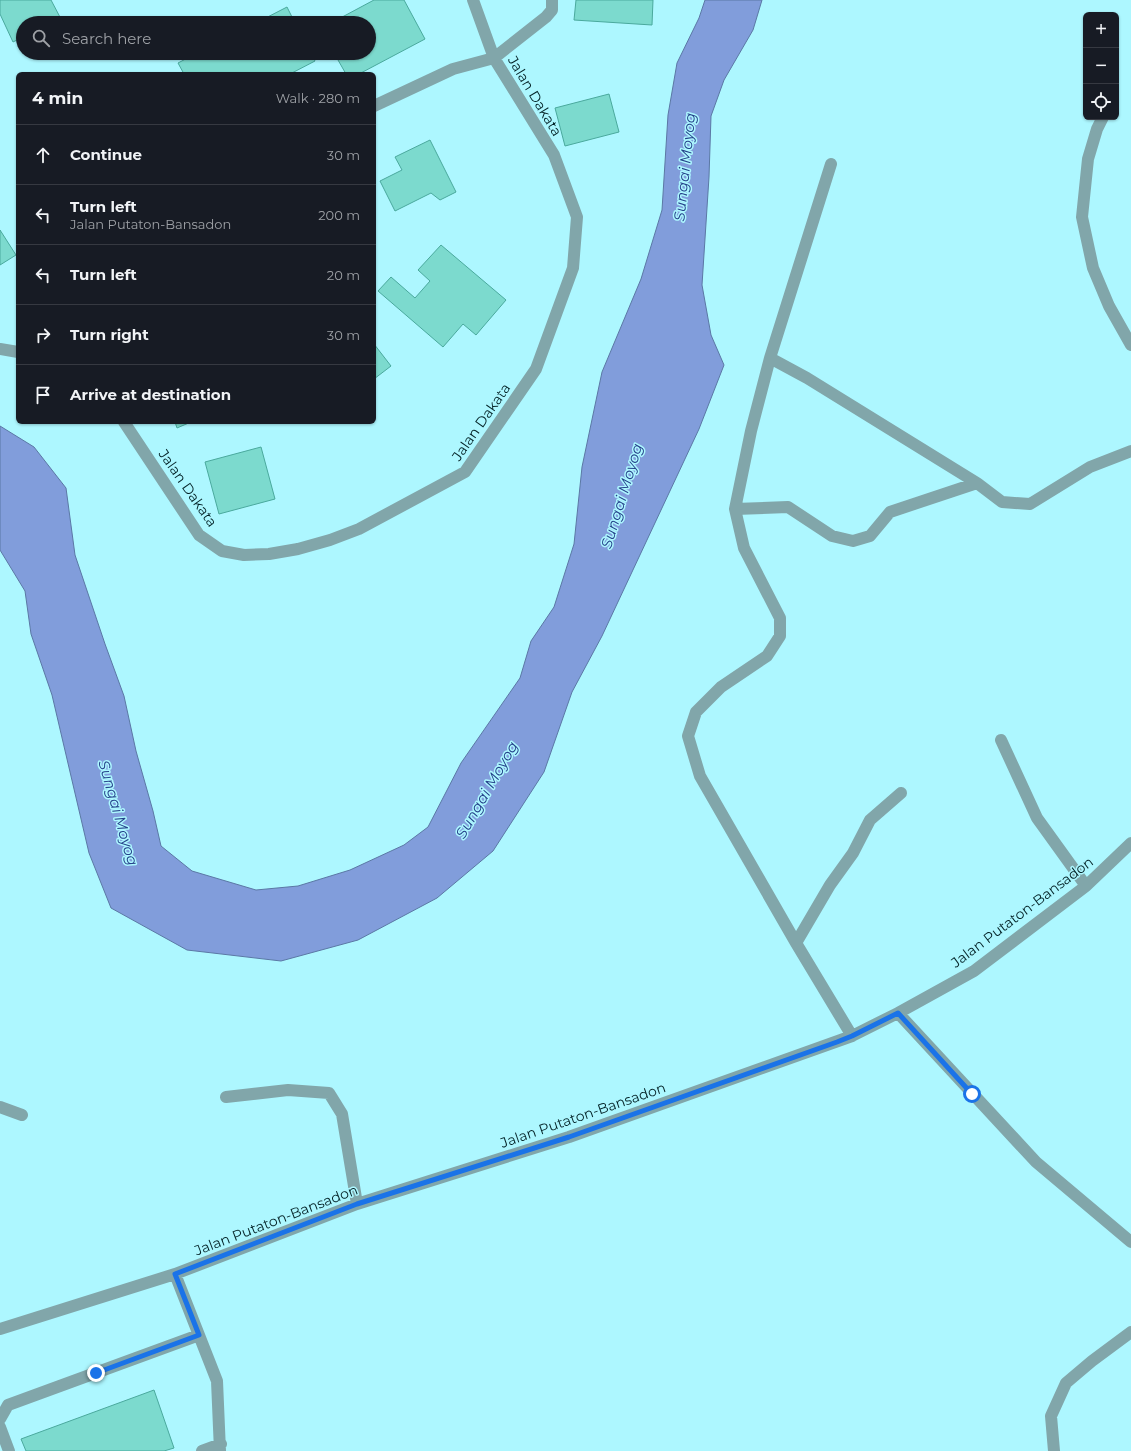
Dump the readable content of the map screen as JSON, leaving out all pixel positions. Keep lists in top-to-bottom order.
{
  "streets": {
    "street": ["Jalan Dakata", "Jalan Putaton-Bansadon"]
  },
  "water": ["Sungai Moyog"],
  "page": {
    "map_buttons": ["+", "−"],
    "search": "Search here",
    "heading": ["4 min", "Walk · 280 m"],
    "list": [
      ["Continue", "30 m"],
      ["Turn left", "Jalan Putaton-Bansadon", "200 m"],
      ["Turn left", "20 m"],
      ["Turn right", "30 m"],
      "Arrive at destination"
    ]
  }
}
